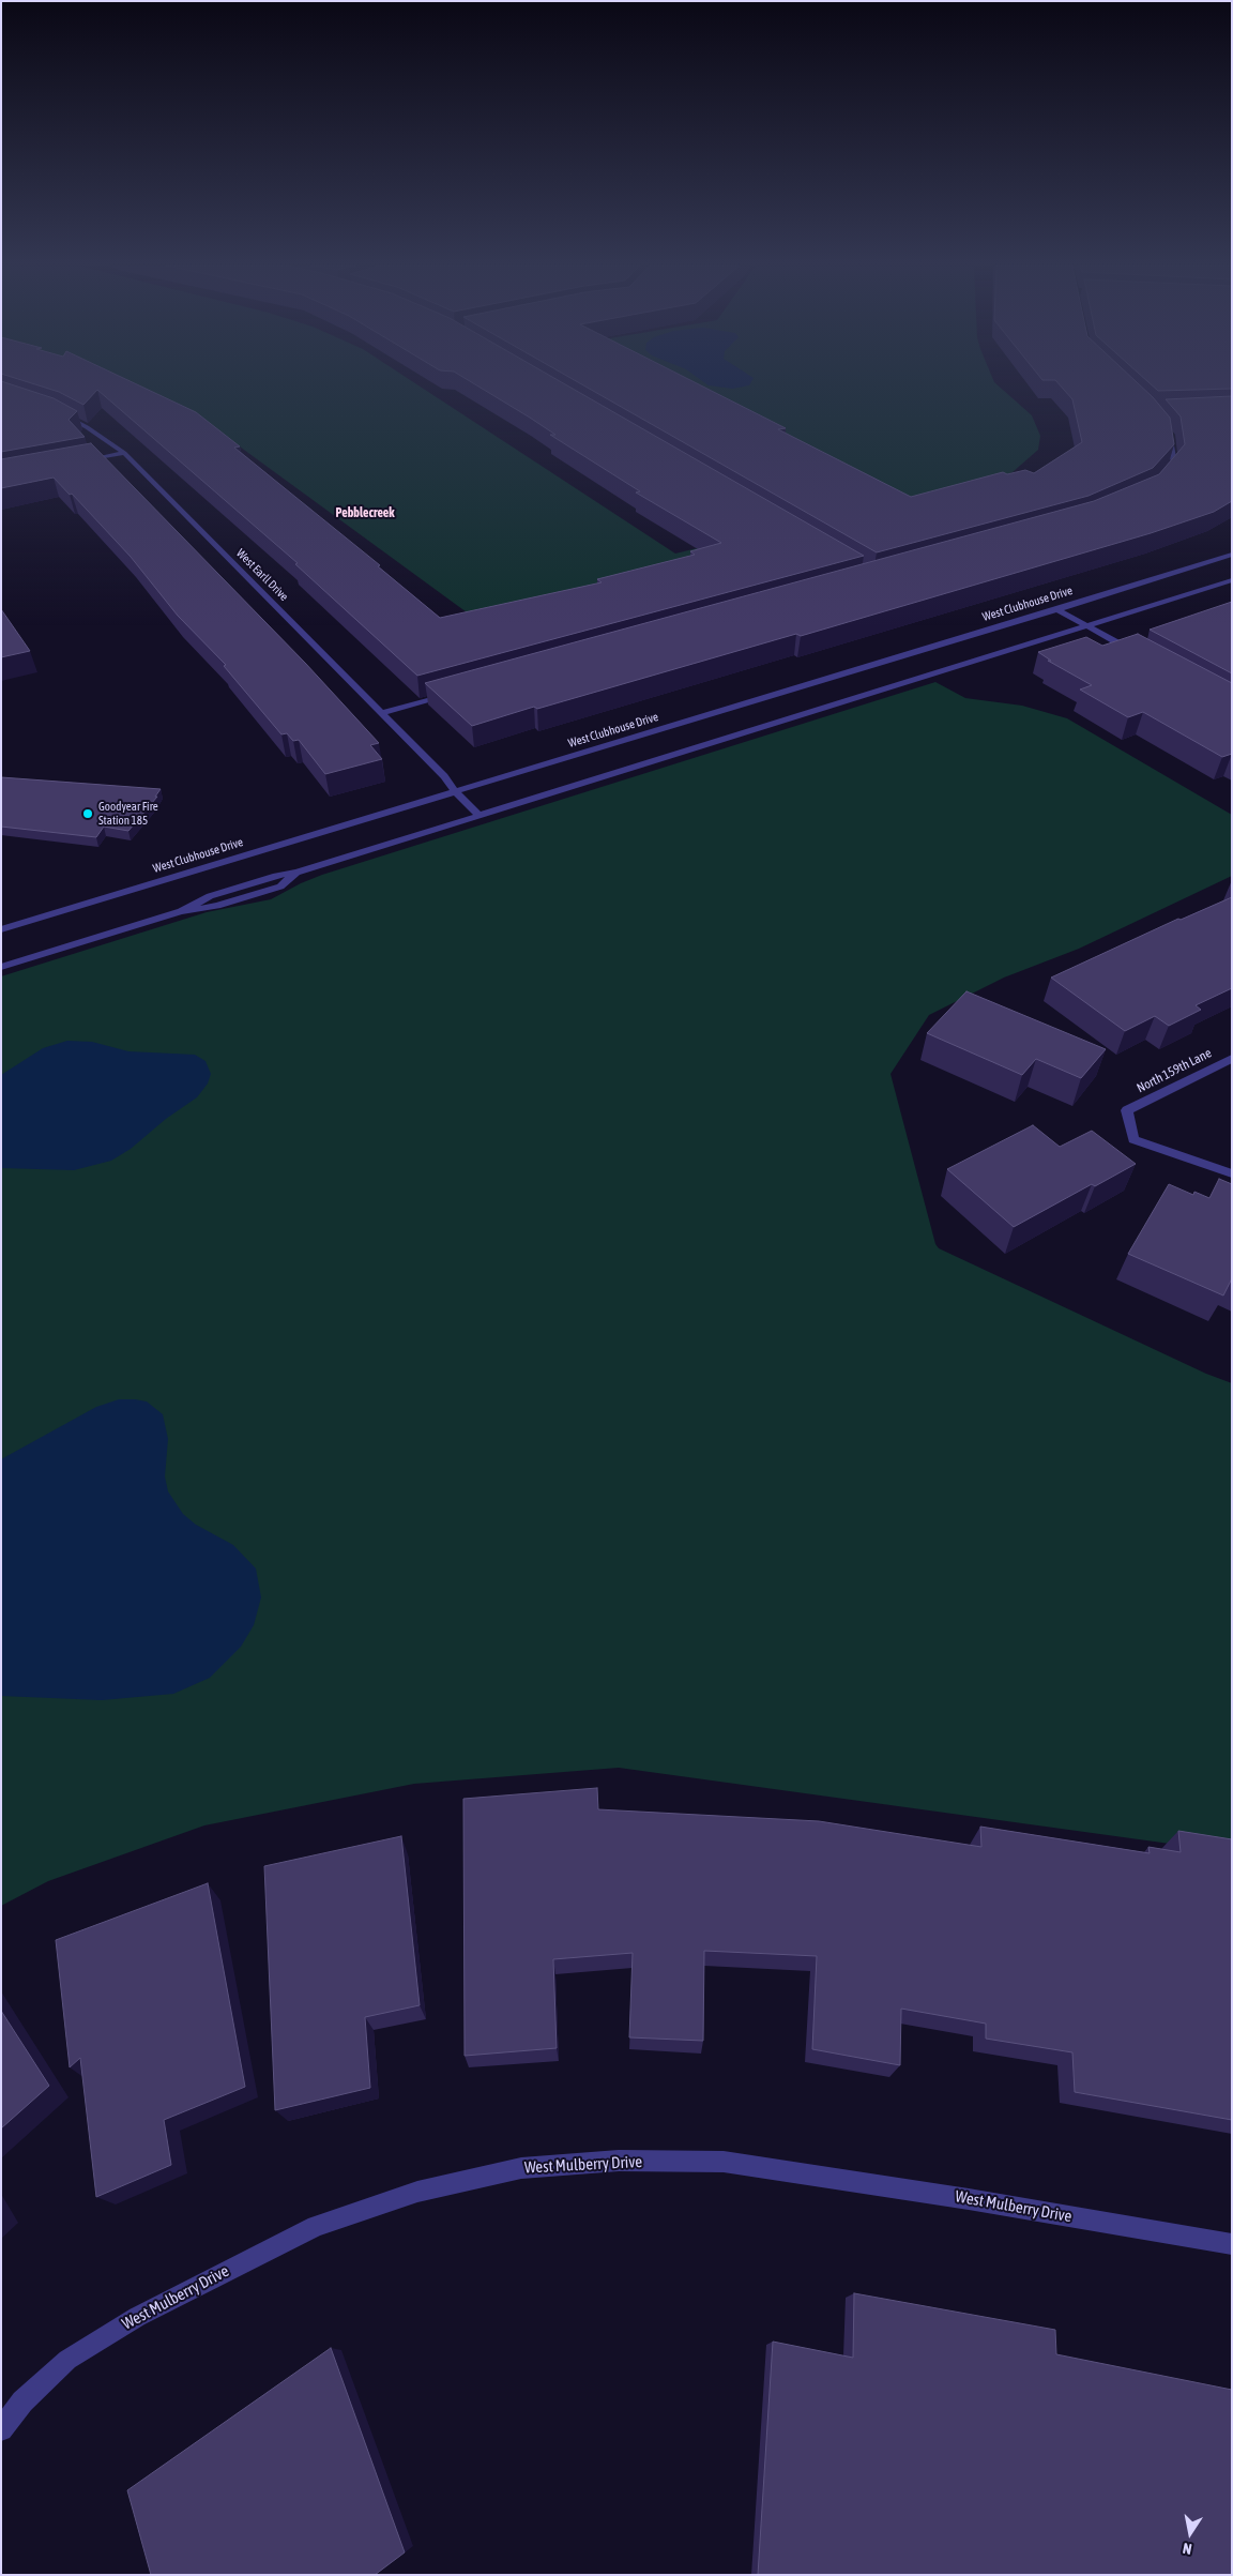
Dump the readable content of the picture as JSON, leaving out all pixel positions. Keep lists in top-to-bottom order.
{
  "streets": {
    "street": [
      "West Earll Drive",
      "West Clubhouse Drive",
      "North 159th Lane",
      "West Mulberry Drive"
    ]
  },
  "crossings": [
    ["West Earll Drive", "West Clubhouse Drive"]
  ],
  "districts": ["Pebblecreek"],
  "places": ["Goodyear Fire Station 185"],
  "north": "bottom"
}
